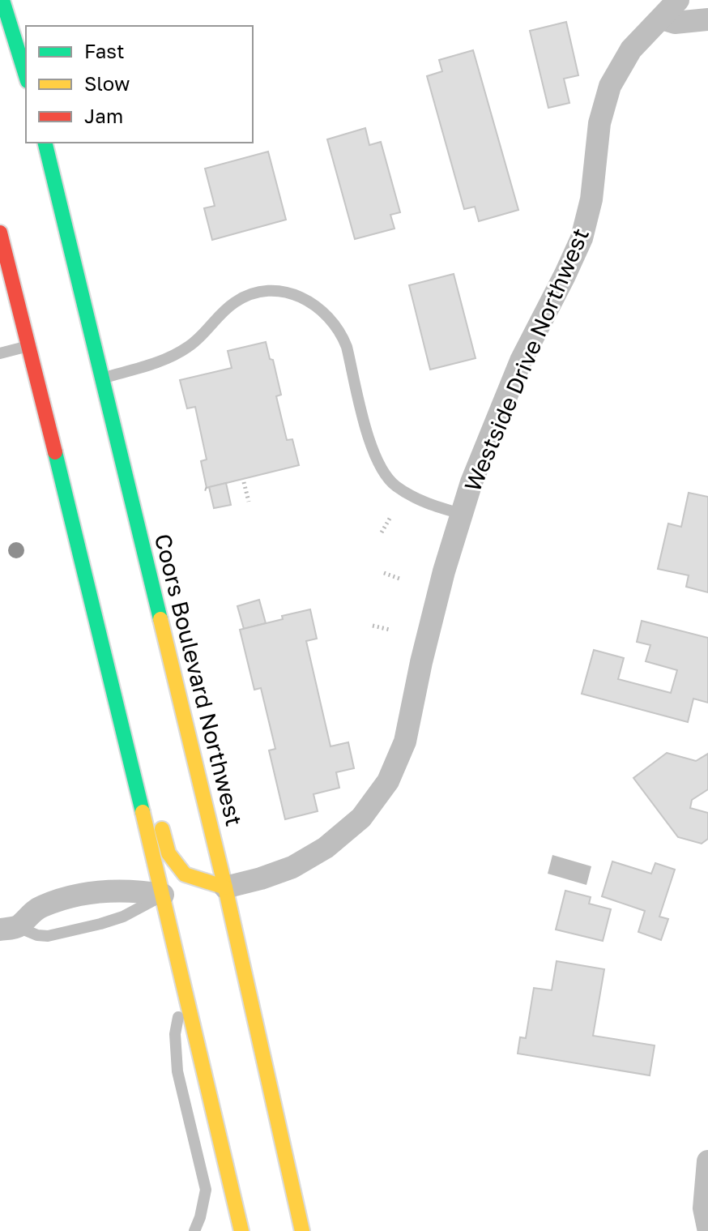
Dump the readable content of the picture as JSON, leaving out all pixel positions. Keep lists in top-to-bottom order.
{
  "streets": {
    "main road": ["Coors Boulevard Northwest"],
    "street": ["Westside Drive Northwest"]
  },
  "crossings": [
    ["Westside Drive Northwest", "Coors Boulevard Northwest"]
  ],
  "legend": ["Fast", "Slow", "Jam"]
}
